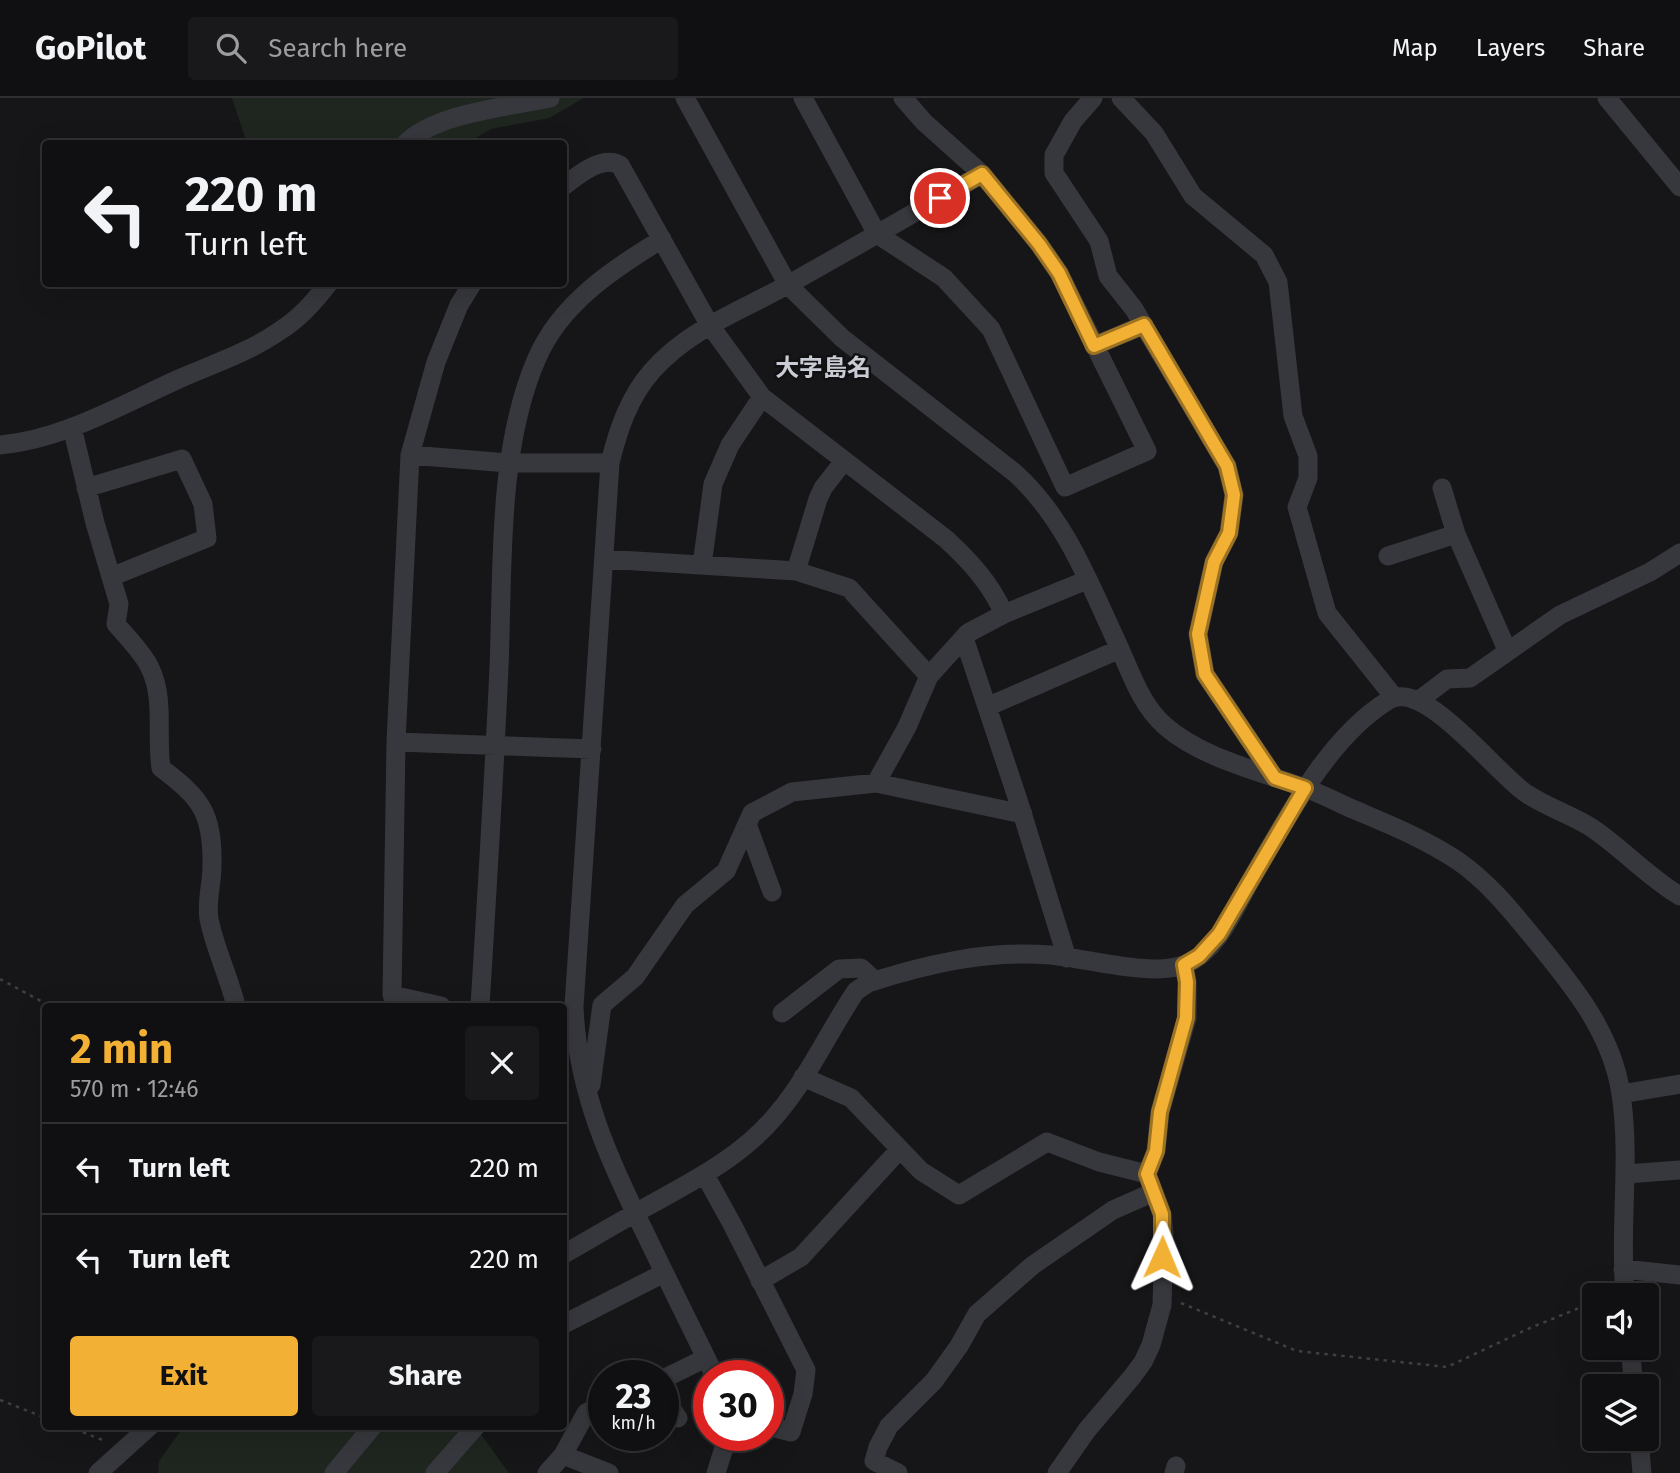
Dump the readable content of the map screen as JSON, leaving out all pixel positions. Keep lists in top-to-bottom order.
{
  "districts": ["大字島名"],
  "page": {
    "header": "GoPilot",
    "search": "Search here",
    "nav": ["Map", "Layers", "Share"],
    "turn": ["220 m", "Turn left"],
    "heading": ["2 min", "570 m · 12:46"],
    "list": [
      {
        "name": "Turn left",
        "value": "220 m"
      },
      {
        "name": "Turn left",
        "value": "220 m"
      }
    ],
    "buttons": ["Exit", "Share"],
    "speed": "23 km/h",
    "limit": "30"
  }
}
